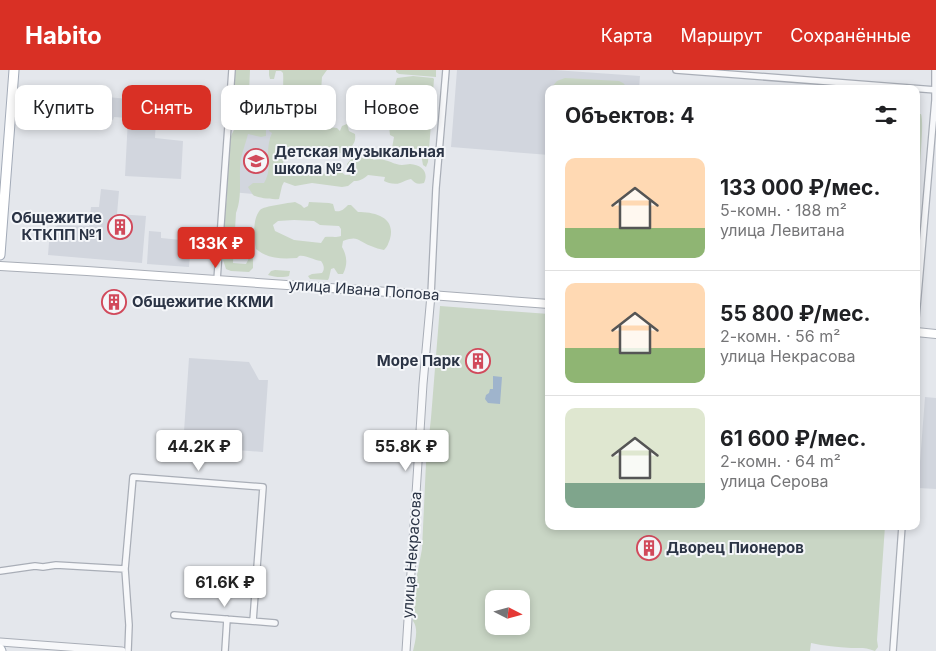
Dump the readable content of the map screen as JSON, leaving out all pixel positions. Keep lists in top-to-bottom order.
{
  "streets": {
    "main road": ["улица Ивана Попова"],
    "street": ["улица Некрасова"]
  },
  "crossings": [
    ["улица Ивана Попова", "улица Некрасова"]
  ],
  "places": {
    "school or university": ["Детская музыкальная школа № 4"],
    "building": [
      "Общежитие КТКПП №1",
      "Общежитие ККМИ",
      "Море Парк",
      "Дворец Пионеров"
    ]
  },
  "north": "right",
  "page": {
    "header": "Habito",
    "nav": ["Карта", "Маршрут", "Сохранённые"],
    "chip": [
      "Купить",
      "Снять",
      "Фильтры",
      "Новое"
    ],
    "heading": "Объектов: 4",
    "list": [
      {
        "name": "133 000 ₽/мес.",
        "note": "5-комн. · 188 m² · улица Левитана"
      },
      {
        "name": "55 800 ₽/мес.",
        "note": "2-комн. · 56 m² · улица Некрасова"
      },
      {
        "name": "61 600 ₽/мес.",
        "note": "2-комн. · 64 m² · улица Серова"
      }
    ],
    "price": [
      "133K ₽",
      "44.2K ₽",
      "55.8K ₽",
      "61.6K ₽"
    ]
  }
}
